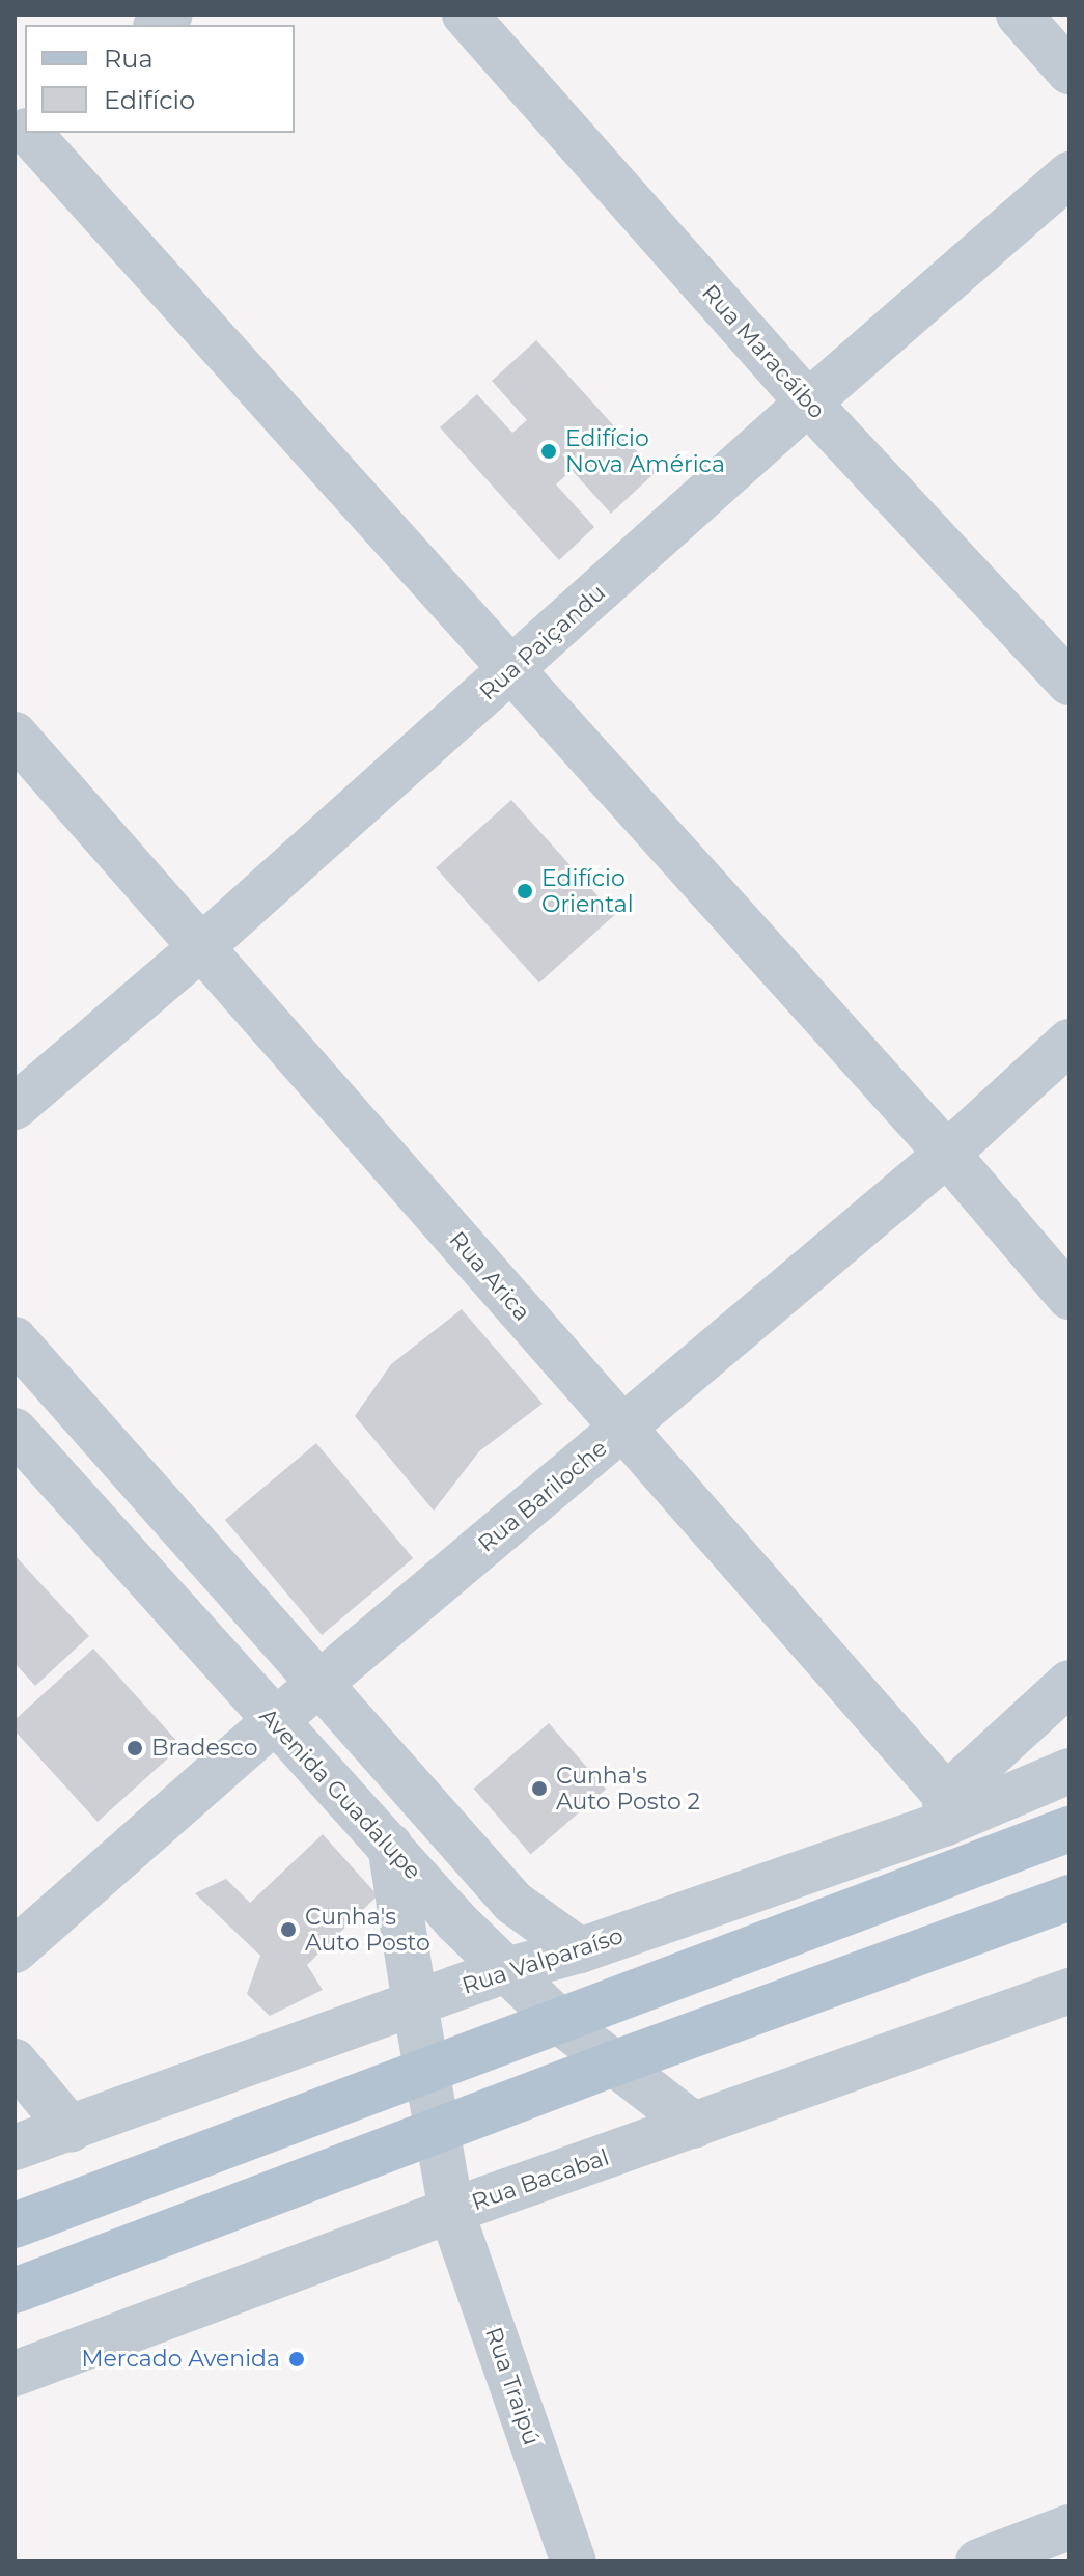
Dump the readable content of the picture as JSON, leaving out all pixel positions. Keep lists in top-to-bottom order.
{
  "streets": {
    "street": [
      "Rua Maracáibo",
      "Rua Paiçandu",
      "Rua Arica",
      "Rua Bariloche",
      "Avenida Guadalupe",
      "Rua Valparaíso",
      "Rua Bacabal",
      "Rua Traipú"
    ]
  },
  "crossings": [
    ["Rua Maracáibo", "Rua Paiçandu"],
    ["Rua Paiçandu", "Rua Arica"],
    ["Rua Arica", "Rua Bariloche"],
    ["Rua Arica", "Rua Valparaíso"],
    ["Rua Bariloche", "Avenida Guadalupe"],
    ["Avenida Guadalupe", "Rua Valparaíso"],
    ["Avenida Guadalupe", "Rua Bacabal"],
    ["Rua Bacabal", "Rua Traipú"]
  ],
  "places": [
    "Edifício Nova América",
    "Edifício Oriental",
    "Bradesco",
    "Cunha's Auto Posto 2",
    "Cunha's Auto Posto",
    "Mercado Avenida"
  ],
  "legend": ["Rua", "Edifício"]
}
